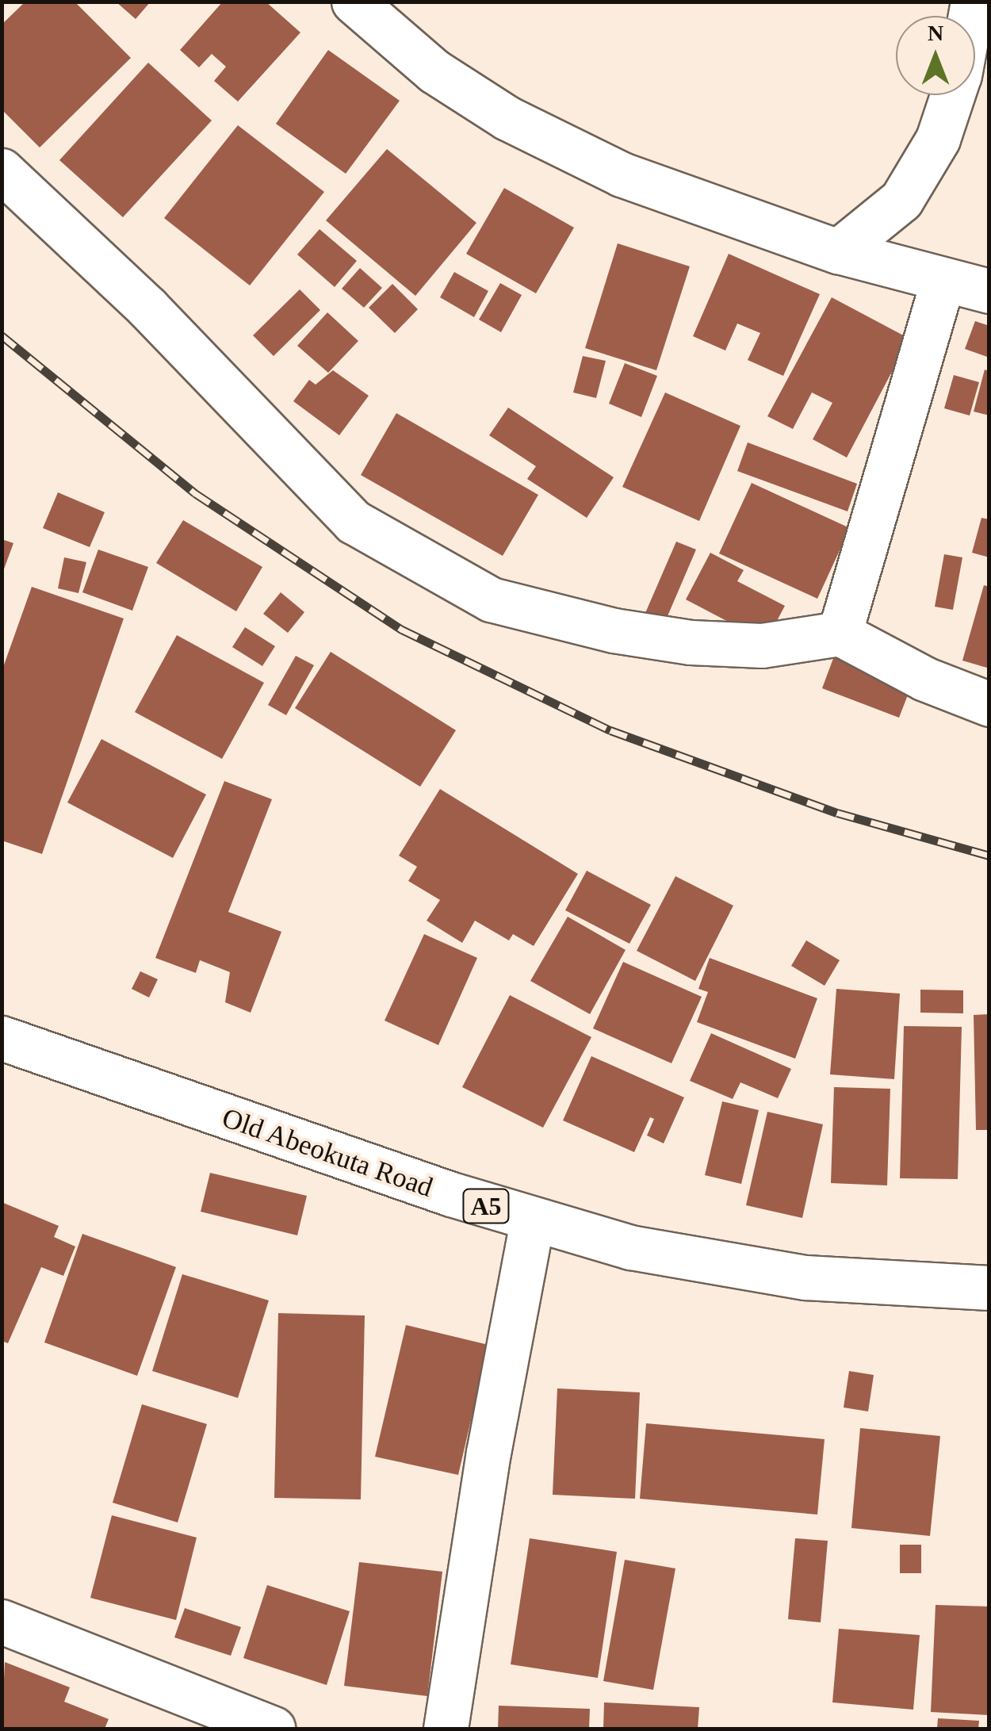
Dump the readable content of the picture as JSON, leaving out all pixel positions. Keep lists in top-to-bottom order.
{
  "streets": {
    "main road": ["Old Abeokuta Road", "A5"]
  },
  "north": "top"
}
